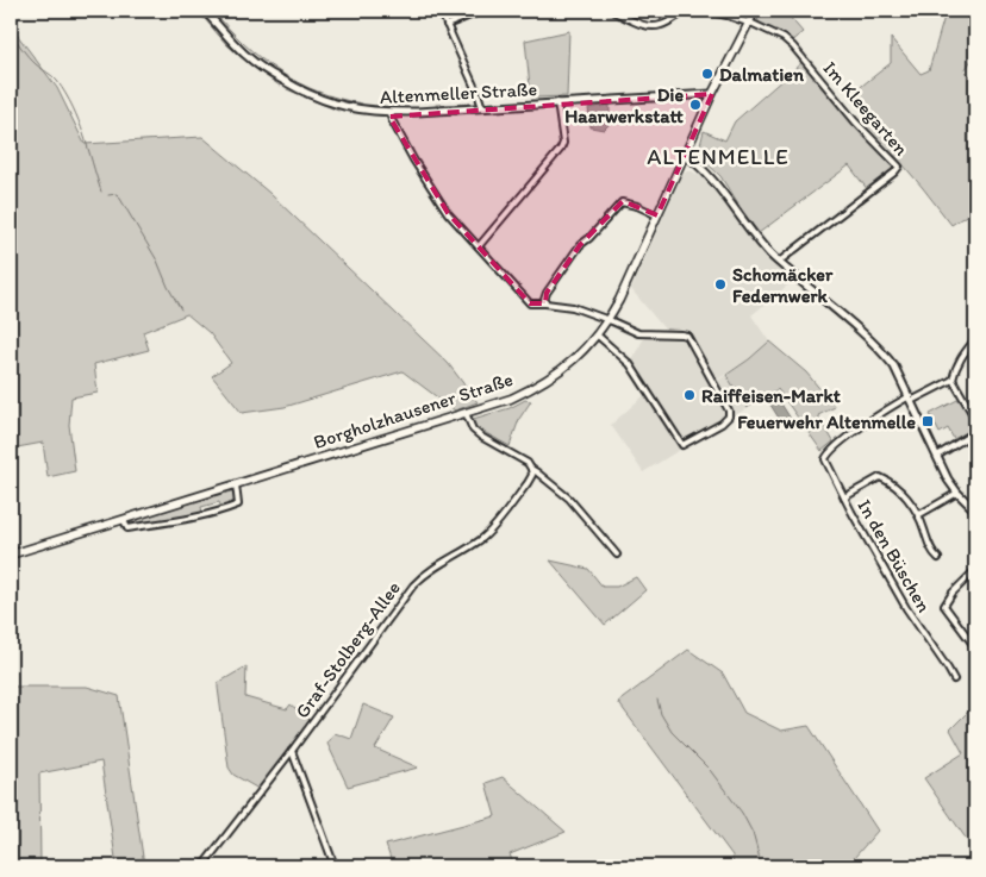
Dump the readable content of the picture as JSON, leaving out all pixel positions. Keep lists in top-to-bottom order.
{
  "streets": {
    "main road": ["Borgholzhausener Straße"],
    "street": [
      "Altenmeller Straße",
      "Im Kleegarten",
      "In den Büschen",
      "Graf-Stolberg-Allee"
    ]
  },
  "crossings": [
    ["Altenmeller Straße", "Borgholzhausener Straße"],
    ["Im Kleegarten", "Borgholzhausener Straße"]
  ],
  "districts": ["ALTENMELLE"],
  "places": {
    "other": [
      "Dalmatien",
      "Die Haarwerkstatt",
      "Schomäcker Federnwerk",
      "Raiffeisen-Markt"
    ],
    "transit": ["Feuerwehr Altenmelle"]
  }
}
